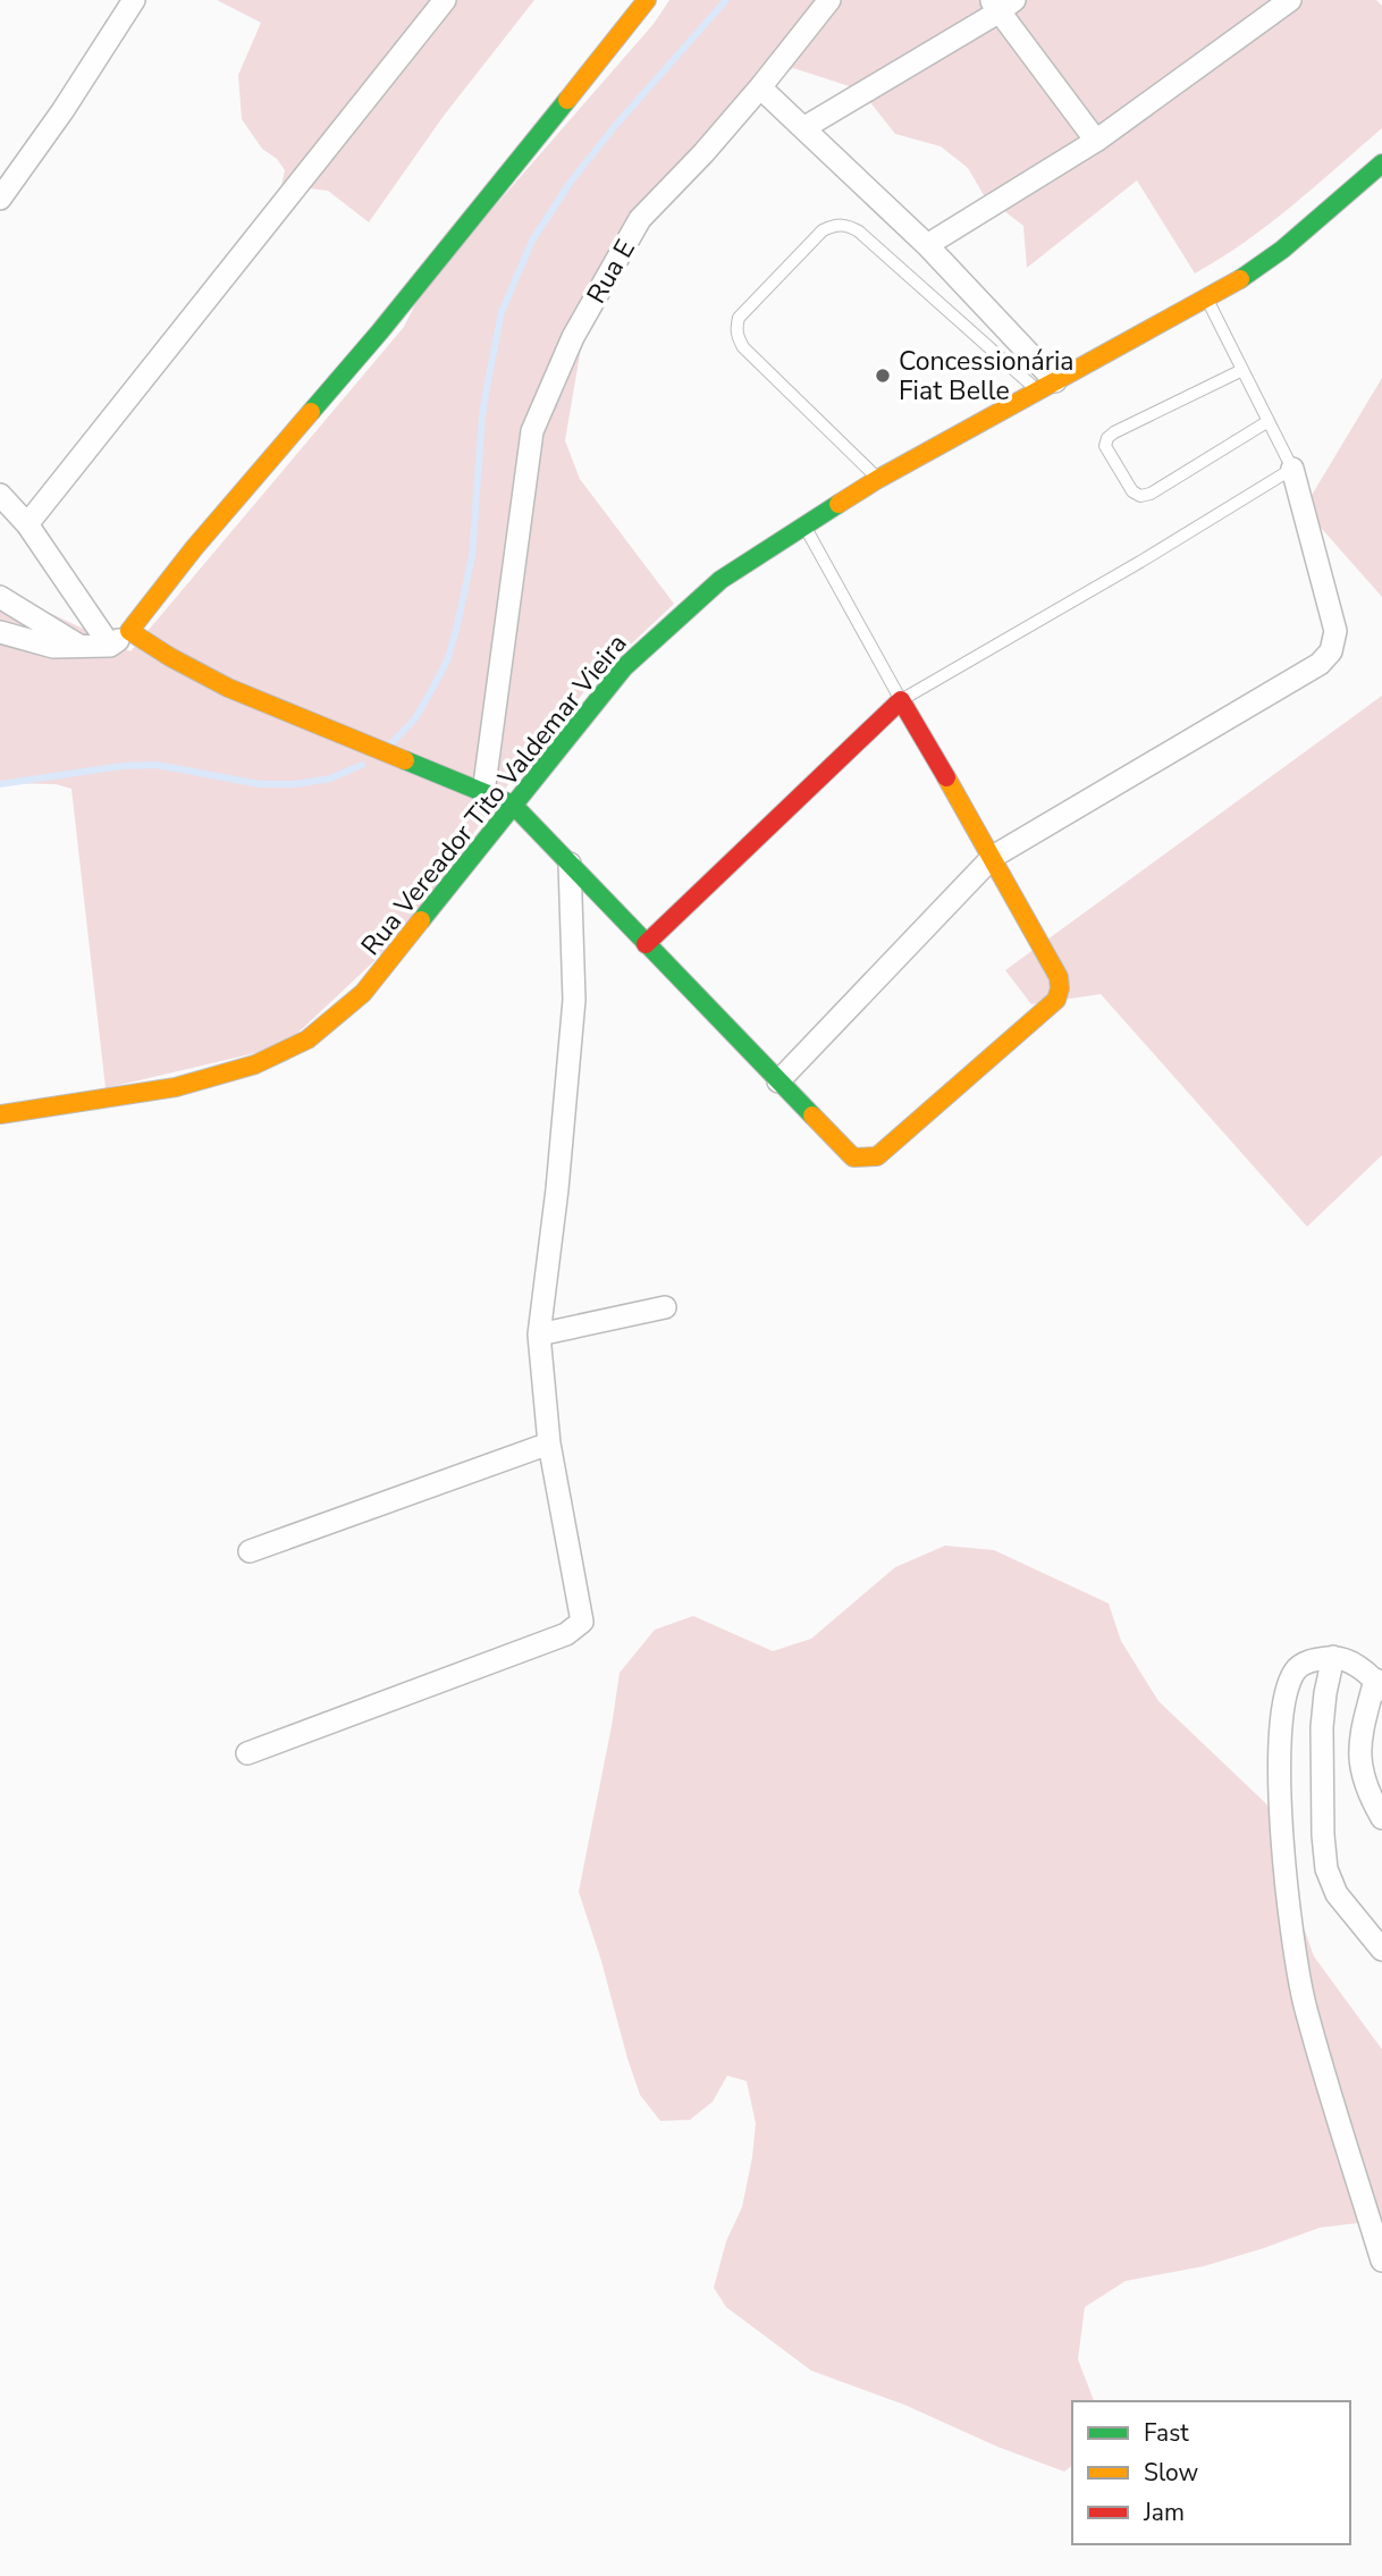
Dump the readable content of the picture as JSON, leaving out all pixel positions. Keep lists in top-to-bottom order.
{
  "streets": {
    "street": ["Rua E", "Rua Vereador Tito Valdemar Vieira"]
  },
  "places": ["Concessionária Fiat Belle"],
  "legend": ["Fast", "Slow", "Jam"]
}
